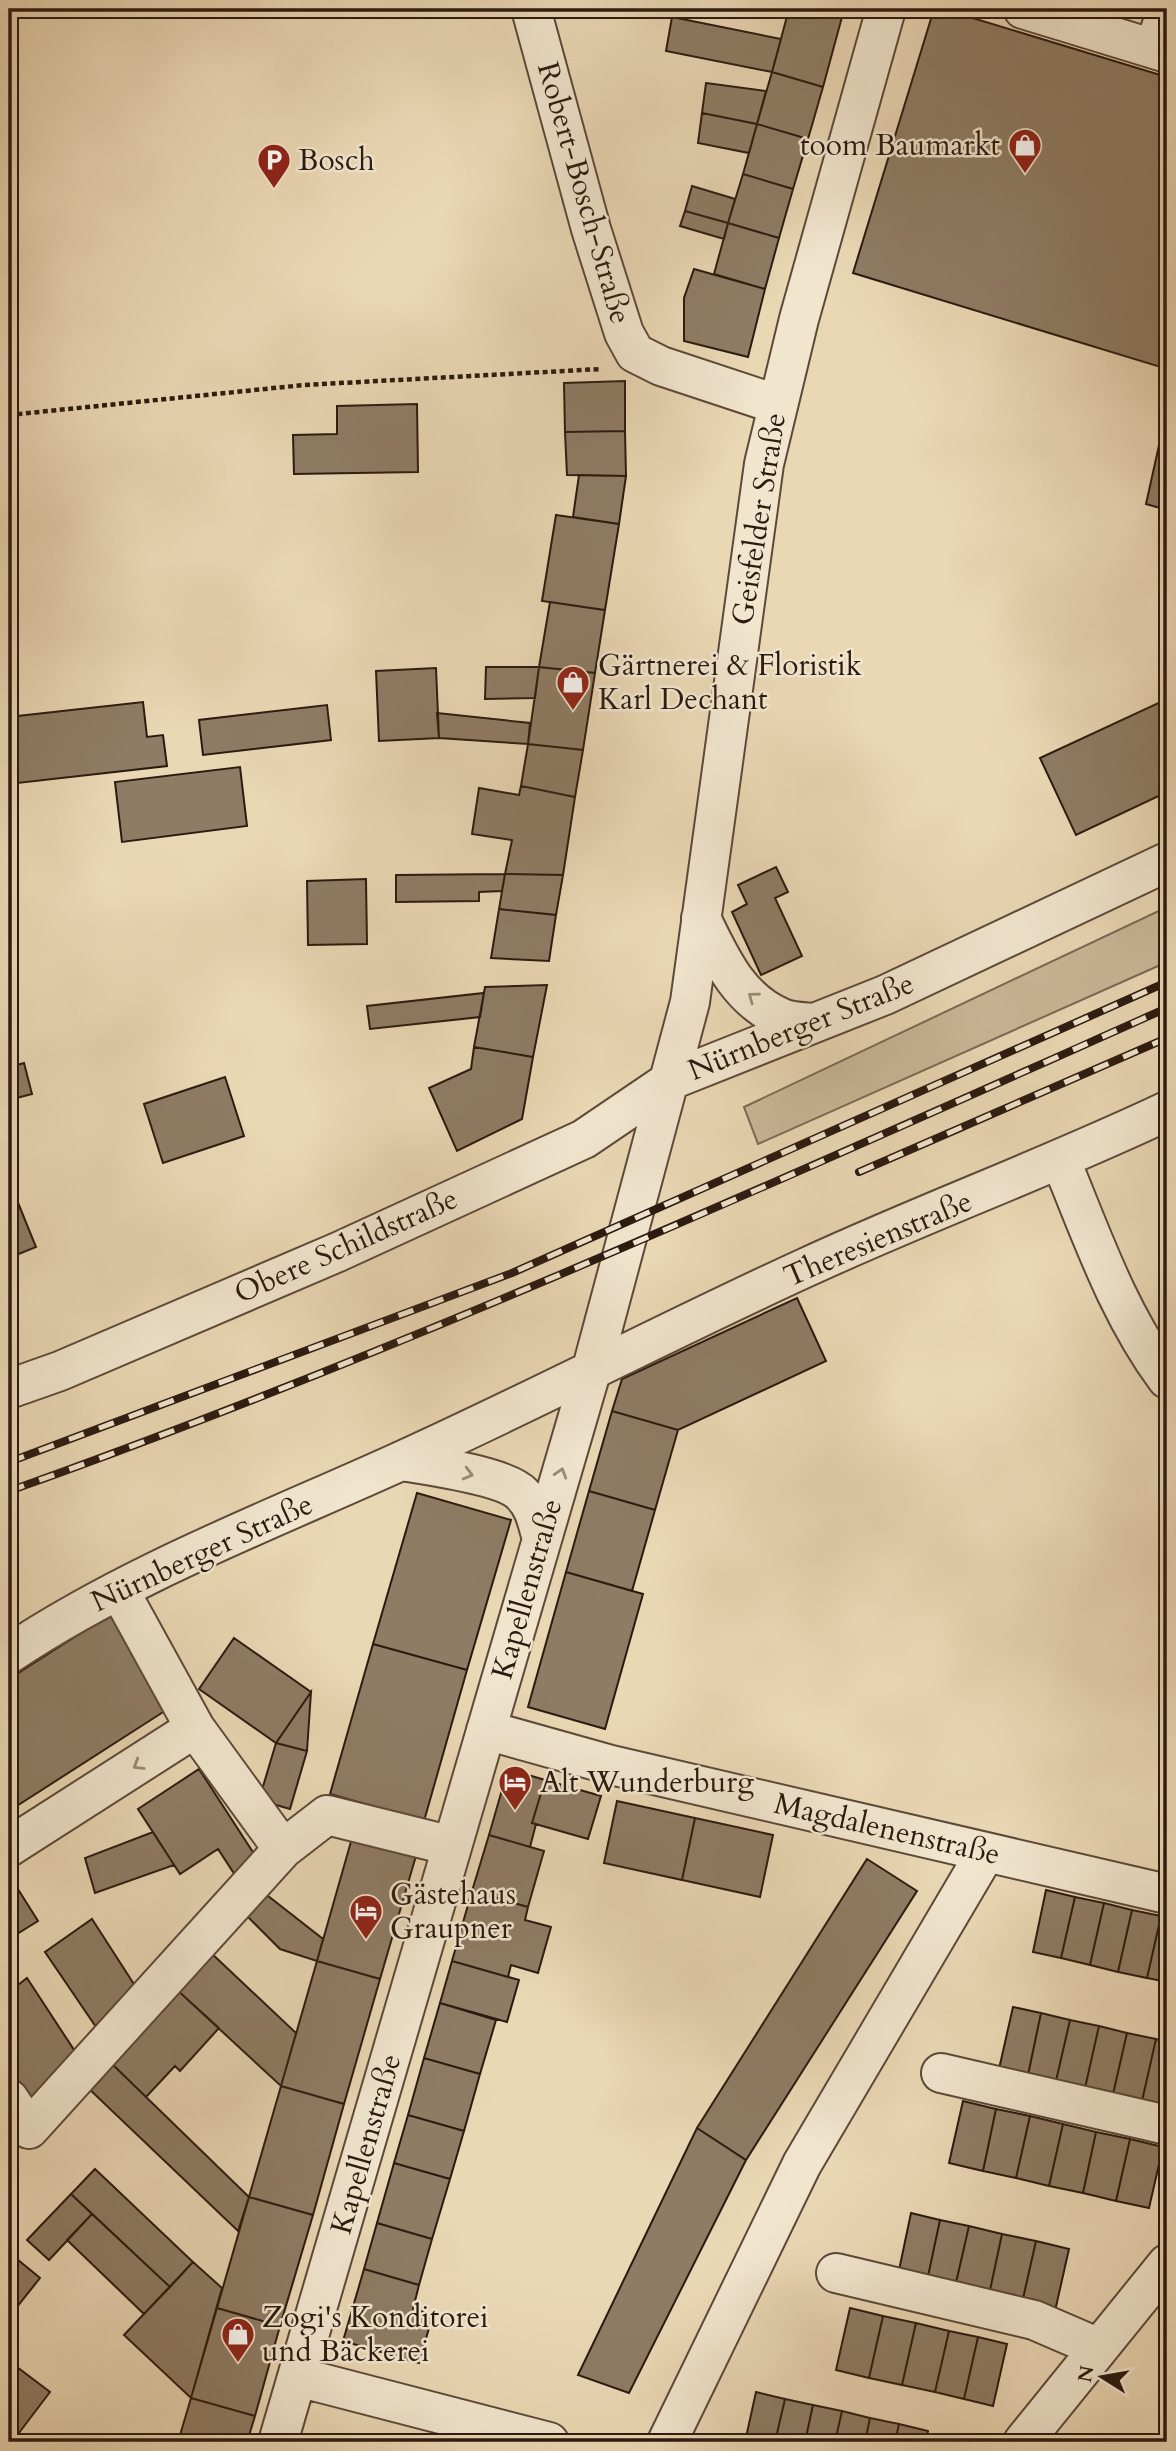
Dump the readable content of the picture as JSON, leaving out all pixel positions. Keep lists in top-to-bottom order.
{
  "streets": {
    "street": [
      "Robert-Bosch-Straße",
      "Geisfelder Straße",
      "Nürnberger Straße",
      "Theresienstraße",
      "Obere Schildstraße",
      "Kapellenstraße",
      "Magdalenenstraße"
    ]
  },
  "crossings": [
    ["Robert-Bosch-Straße", "Geisfelder Straße"],
    ["Geisfelder Straße", "Nürnberger Straße"],
    ["Geisfelder Straße", "Obere Schildstraße"],
    ["Nürnberger Straße", "Theresienstraße"],
    ["Nürnberger Straße", "Obere Schildstraße"],
    ["Nürnberger Straße", "Kapellenstraße"],
    ["Theresienstraße", "Kapellenstraße"],
    ["Kapellenstraße", "Magdalenenstraße"]
  ],
  "places": {
    "shop": ["toom Baumarkt", "Gärtnerei & Floristik Karl Dechant", "Zogi's Konditorei und Bäckerei"],
    "parking": ["Bosch"],
    "hotel": ["Alt Wunderburg", "Gästehaus Graupner"]
  },
  "north": "left"
}
